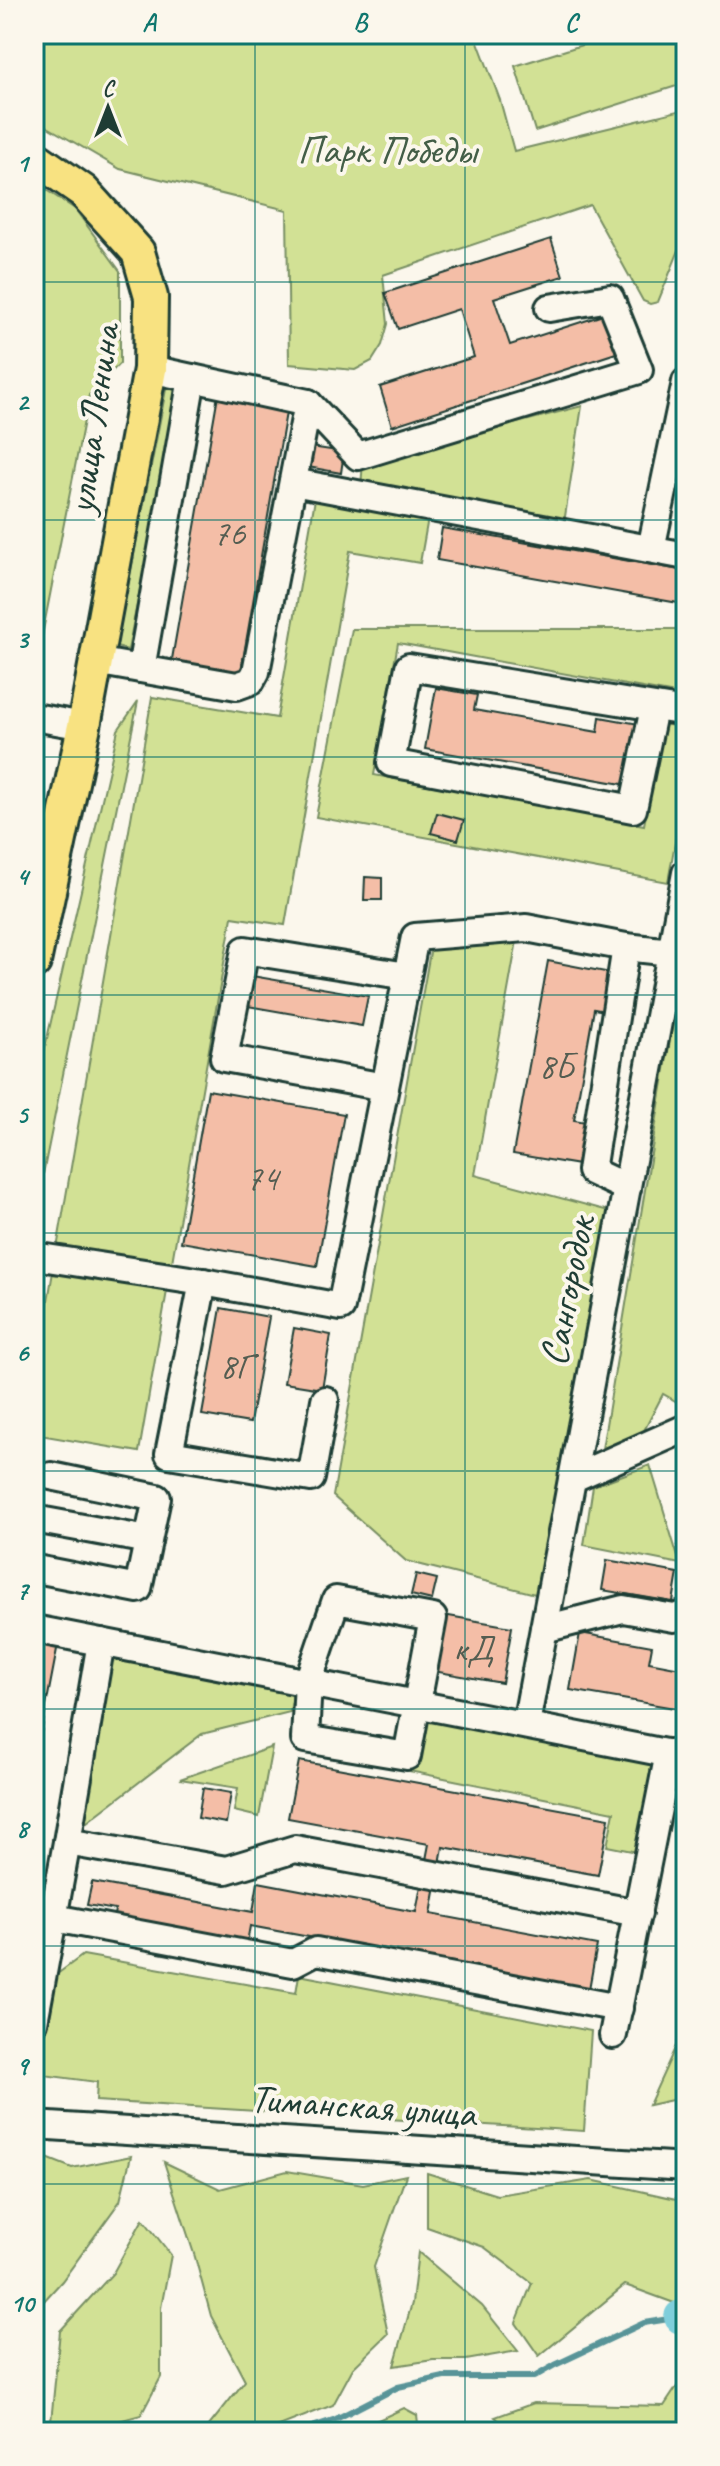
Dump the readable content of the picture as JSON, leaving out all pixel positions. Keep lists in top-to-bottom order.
{
  "streets": {
    "main road": ["улица Ленина"],
    "street": ["Сангородок", "Тиманская улица"]
  },
  "parks": ["Парк Победы"],
  "house_numbers": [
    "76",
    "8Б",
    "74",
    "8Г",
    "кД"
  ],
  "north": "top",
  "grid": {
    "columns": ["A", "B", "C"],
    "rows": [
      "1",
      "2",
      "3",
      "4",
      "5",
      "6",
      "7",
      "8",
      "9",
      "10"
    ]
  }
}
